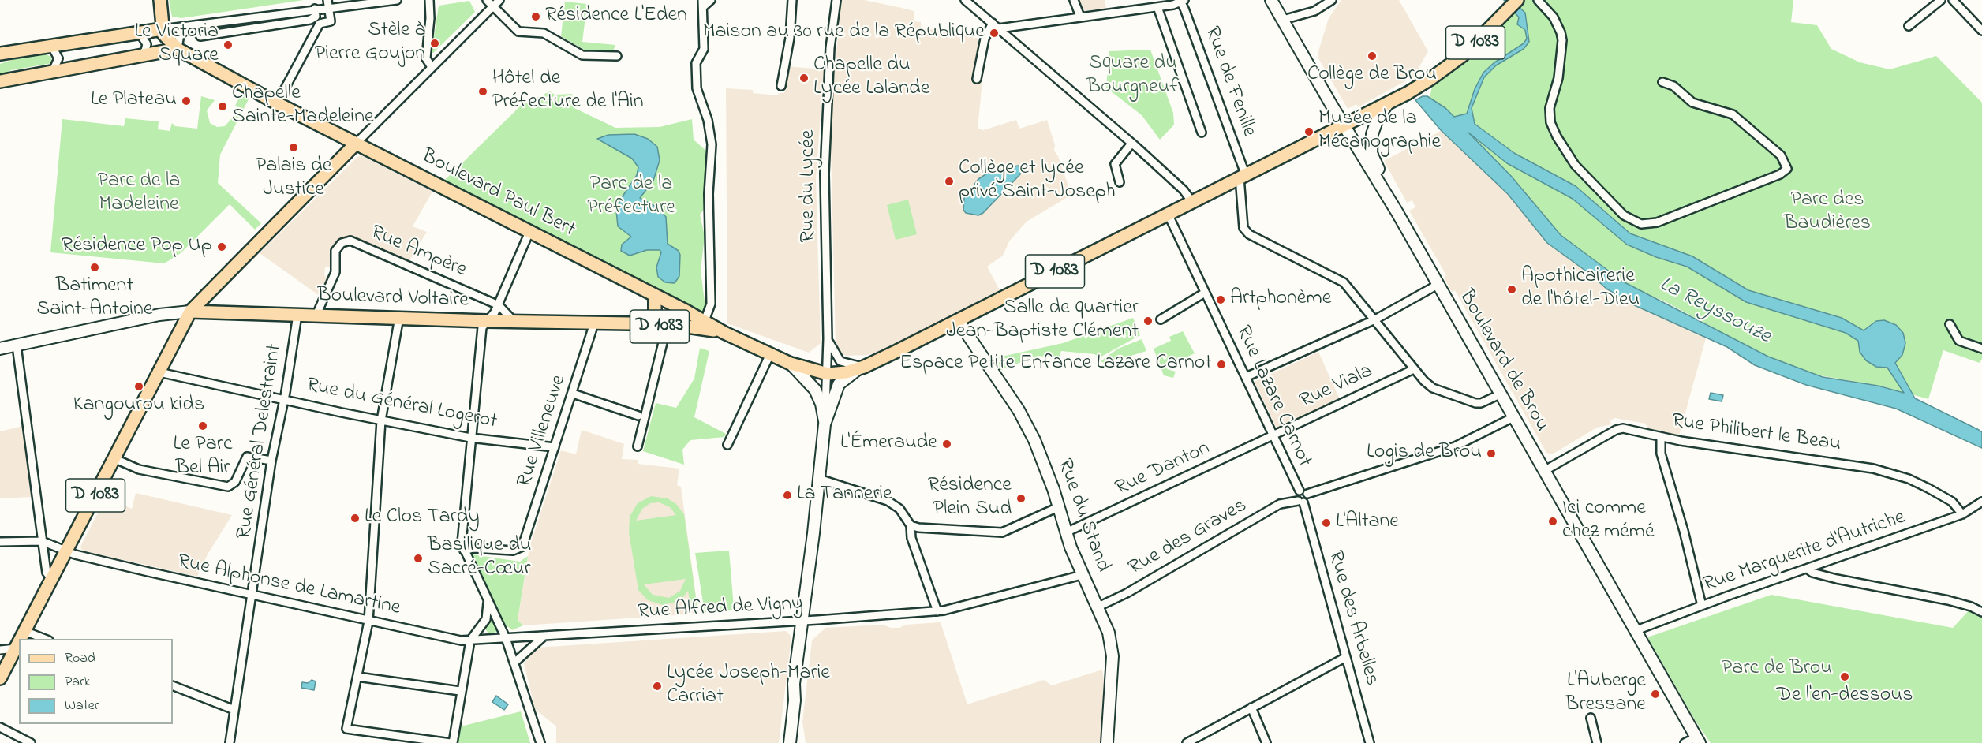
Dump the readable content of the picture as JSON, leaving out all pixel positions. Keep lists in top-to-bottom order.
{
  "streets": {
    "main road": ["D 1083", "Boulevard Paul Bert", "Boulevard Voltaire"],
    "street": [
      "Rue de Fenille",
      "Rue du Lycée",
      "Rue Ampère",
      "Boulevard de Brou",
      "Rue Viala",
      "Rue Lazare Carnot",
      "Rue du Général Logerot",
      "Rue Villeneuve",
      "Rue Philibert le Beau",
      "Rue Général Delestraint",
      "Rue Danton",
      "Rue du Stand",
      "Rue des Graves",
      "Rue Marguerite d'Autriche",
      "Rue Alphonse de Lamartine",
      "Rue Alfred de Vigny",
      "Rue des Arbelles"
    ]
  },
  "crossings": [
    ["D 1083", "Rue de Fenille"],
    ["D 1083", "Rue du Lycée"],
    ["D 1083", "Boulevard Paul Bert"],
    ["D 1083", "Boulevard Voltaire"],
    ["D 1083", "Boulevard de Brou"],
    ["D 1083", "Rue Lazare Carnot"],
    ["D 1083", "Rue du Général Logerot"],
    ["D 1083", "Rue du Stand"],
    ["D 1083", "Rue Alphonse de Lamartine"],
    ["Rue de Fenille", "Boulevard de Brou"],
    ["Rue de Fenille", "Rue Viala"],
    ["Rue du Lycée", "Boulevard Paul Bert"],
    ["Boulevard Paul Bert", "Boulevard Voltaire"],
    ["Rue Ampère", "Boulevard Voltaire"],
    ["Boulevard Voltaire", "Rue Villeneuve"],
    ["Boulevard Voltaire", "Rue Général Delestraint"],
    ["Boulevard de Brou", "Rue Philibert le Beau"],
    ["Boulevard de Brou", "Rue Marguerite d'Autriche"],
    ["Rue Viala", "Rue Lazare Carnot"],
    ["Rue Viala", "Rue Danton"],
    ["Rue Lazare Carnot", "Rue Danton"],
    ["Rue Lazare Carnot", "Rue des Graves"],
    ["Rue Lazare Carnot", "Rue des Arbelles"],
    ["Rue du Général Logerot", "Rue Villeneuve"],
    ["Rue du Général Logerot", "Rue Général Delestraint"],
    ["Rue Philibert le Beau", "Rue Marguerite d'Autriche"],
    ["Rue Général Delestraint", "Rue Alphonse de Lamartine"],
    ["Rue Danton", "Rue du Stand"],
    ["Rue du Stand", "Rue des Graves"],
    ["Rue du Stand", "Rue Alfred de Vigny"],
    ["Rue des Graves", "Rue des Arbelles"],
    ["Rue Alphonse de Lamartine", "Rue Alfred de Vigny"]
  ],
  "water": ["La Reyssouze"],
  "parks": [
    "Square du Bourgneuf",
    "Parc de la Madeleine",
    "Parc de la Préfecture",
    "Parc des Baudières",
    "Parc de Brou"
  ],
  "places": [
    "Résidence L'Eden",
    "Maison au 30 rue de la République",
    "Stèle à Pierre Goujon",
    "Le Victoria Square",
    "Collège de Brou",
    "Chapelle du Lycée Lalande",
    "Hôtel de Préfecture de l'Ain",
    "Le Plateau",
    "Chapelle Sainte-Madeleine",
    "Musée de la Mécanographie",
    "Palais de Justice",
    "Collège et lycée privé Saint-Joseph",
    "Résidence Pop Up",
    "Batiment Saint-Antoine",
    "Apothicairerie de l'hôtel-Dieu",
    "Artphonème",
    "Salle de quartier Jean-Baptiste Clément",
    "Espace Petite Enfance Lazare Carnot",
    "Kangourou kids",
    "Le Parc Bel Air",
    "L'Émeraude",
    "Logis de Brou",
    "La Tannerie",
    "Résidence Plein Sud",
    "Le Clos Tardy",
    "Ici comme chez mémé",
    "L'Altane",
    "Basilique du Sacré-Cœur",
    "De l'en-dessous",
    "Lycée Joseph-Marie Carriat",
    "L'Auberge Bressane"
  ],
  "legend": ["Road", "Park", "Water"]
}
